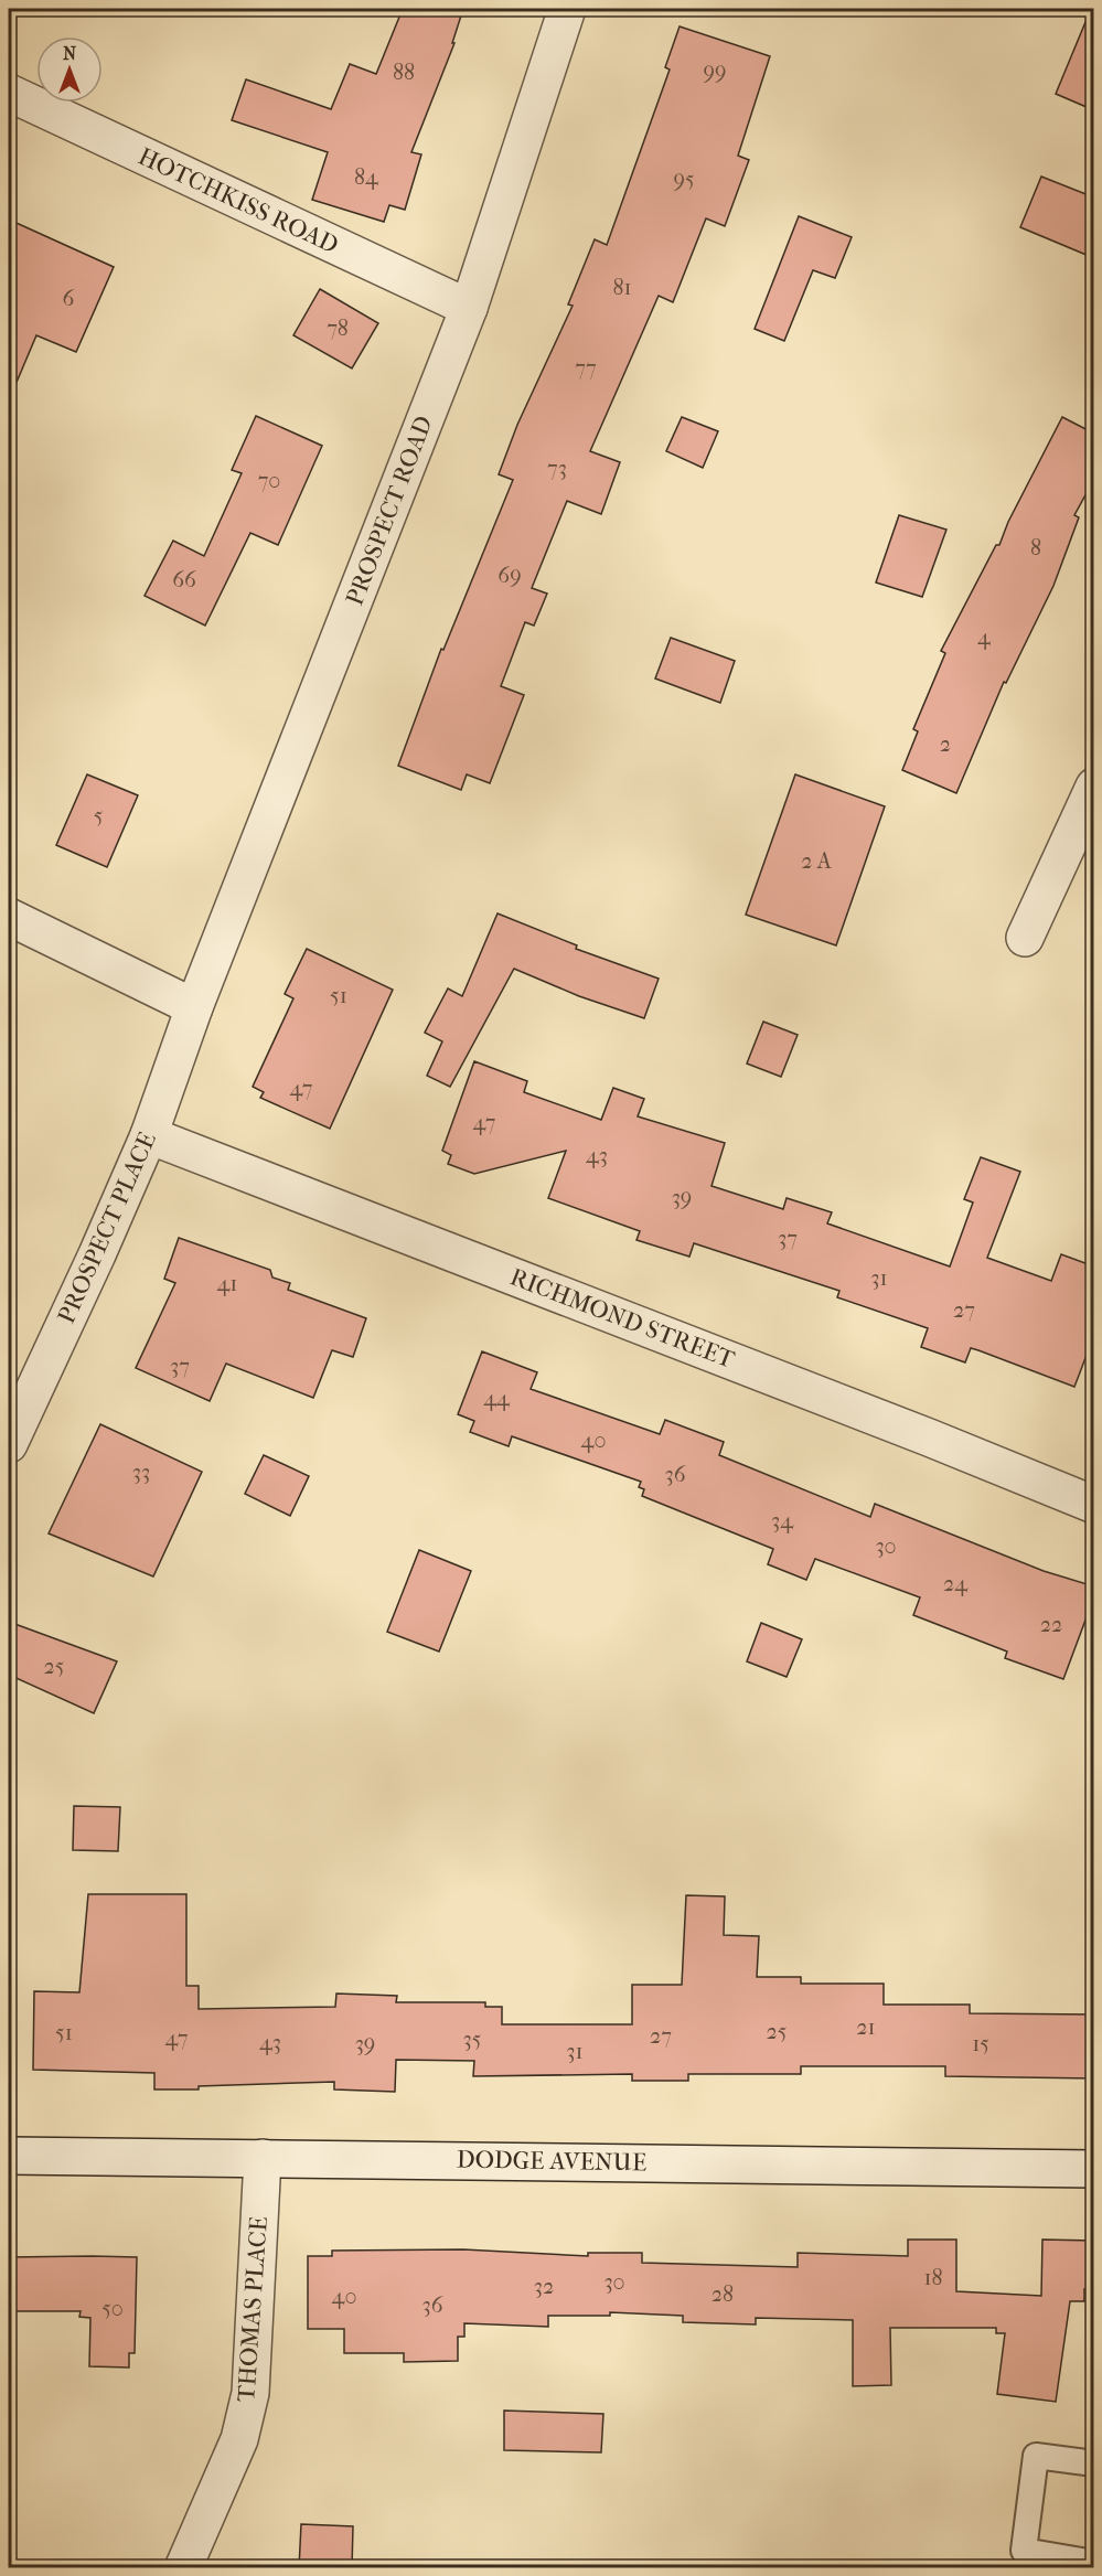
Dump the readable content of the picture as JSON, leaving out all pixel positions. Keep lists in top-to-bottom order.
{
  "streets": {
    "street": [
      "HOTCHKISS ROAD",
      "PROSPECT ROAD",
      "PROSPECT PLACE",
      "RICHMOND STREET",
      "DODGE AVENUE",
      "THOMAS PLACE"
    ]
  },
  "crossings": [
    ["HOTCHKISS ROAD", "PROSPECT ROAD"],
    ["PROSPECT ROAD", "PROSPECT PLACE"],
    ["PROSPECT PLACE", "RICHMOND STREET"],
    ["DODGE AVENUE", "THOMAS PLACE"]
  ],
  "house_numbers": [
    "99",
    "88",
    "84",
    "95",
    "81",
    "6",
    "78",
    "77",
    "73",
    "70",
    "8",
    "69",
    "66",
    "4",
    "2",
    "5",
    "2 A",
    "51",
    "47",
    "47",
    "43",
    "39",
    "37",
    "31",
    "41",
    "27",
    "37",
    "44",
    "40",
    "33",
    "36",
    "34",
    "30",
    "24",
    "22",
    "25",
    "21",
    "25",
    "51",
    "27",
    "47",
    "35",
    "43",
    "39",
    "15",
    "31",
    "18",
    "30",
    "32",
    "28",
    "40",
    "36",
    "50"
  ],
  "north": "top"
}
